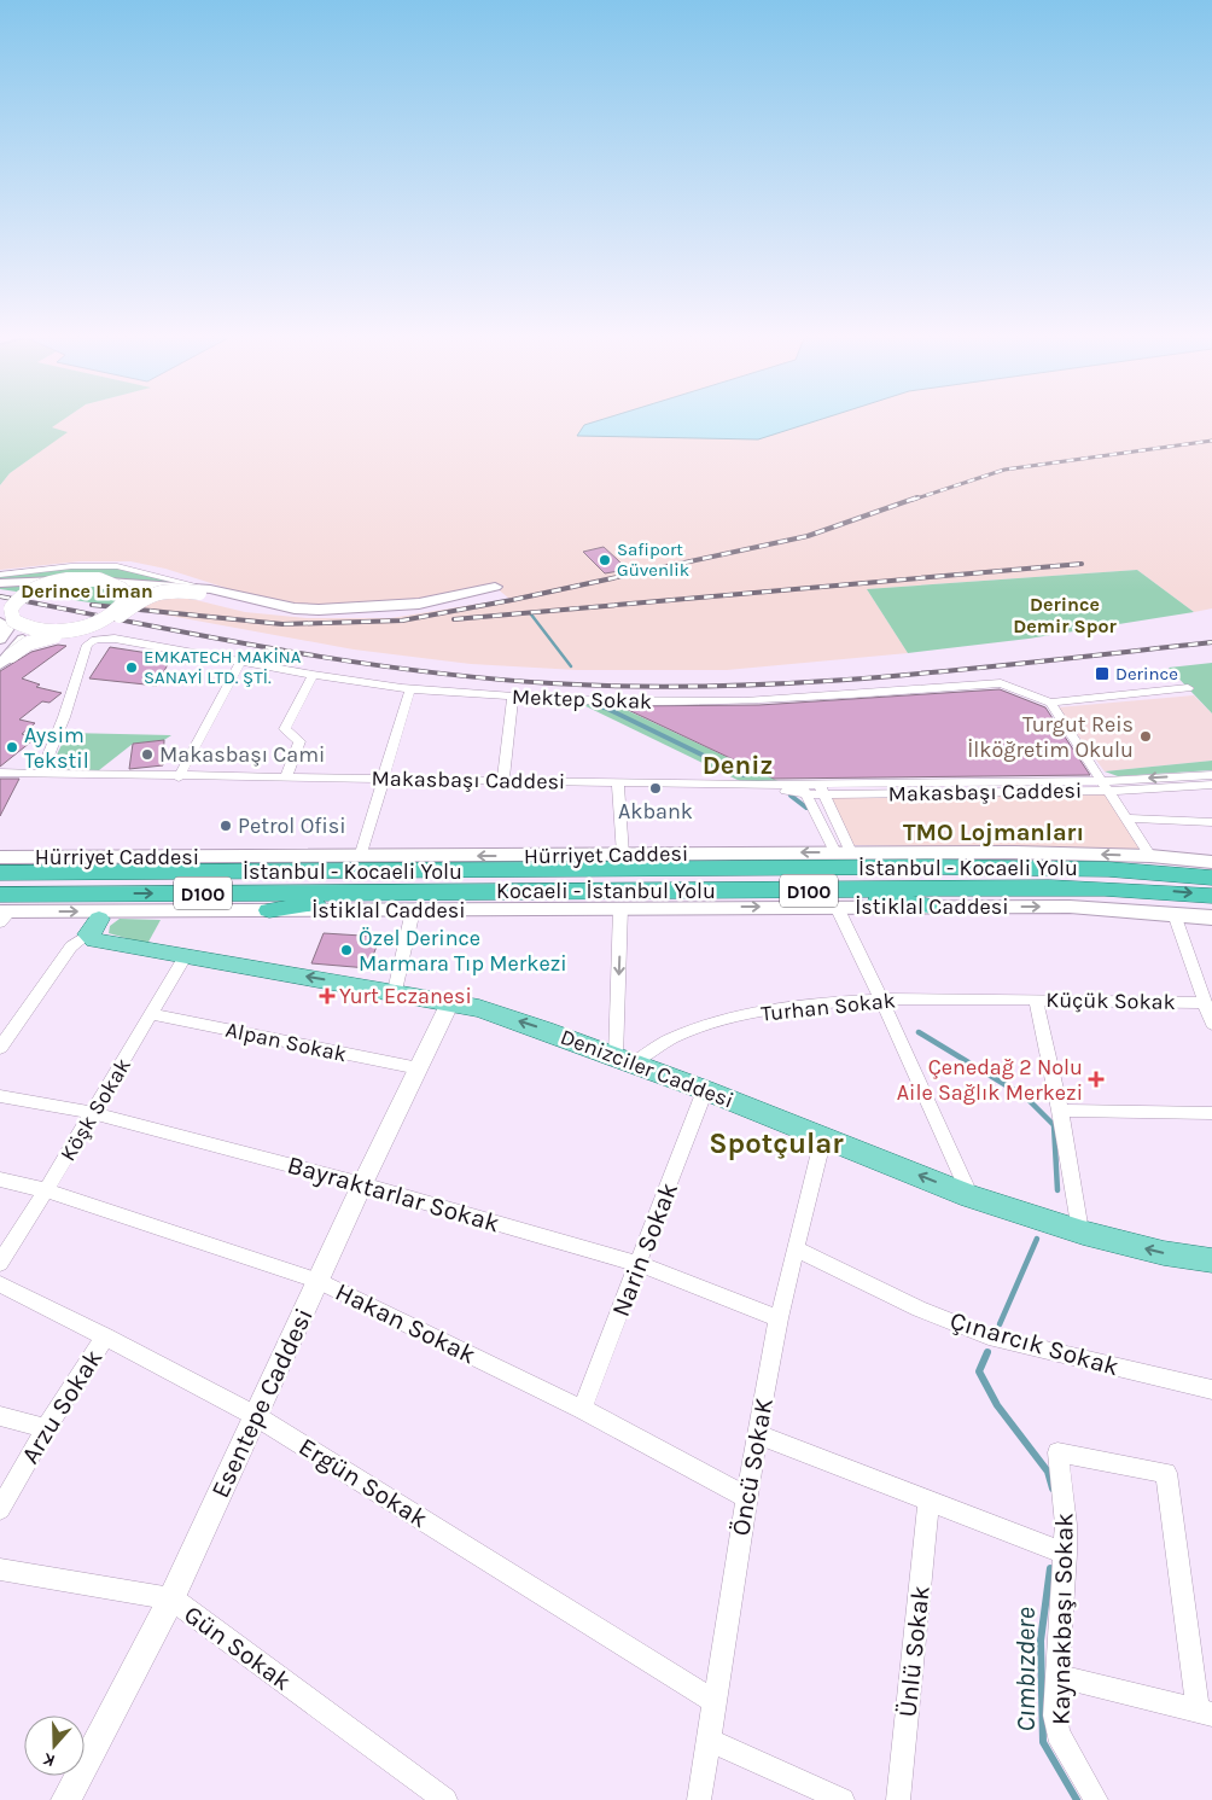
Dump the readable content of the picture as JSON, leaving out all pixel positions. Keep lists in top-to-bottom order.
{
  "streets": {
    "highway": ["İstanbul - Kocaeli Yolu", "Kocaeli - İstanbul Yolu", "D100"],
    "main road": ["Hürriyet Caddesi", "İstiklal Caddesi", "Denizciler Caddesi"],
    "street": [
      "Mektep Sokak",
      "Makasbaşı Caddesi",
      "Küçük Sokak",
      "Turhan Sokak",
      "Alpan Sokak",
      "Köşk Sokak",
      "Bayraktarlar Sokak",
      "Narin Sokak",
      "Hakan Sokak",
      "Çınarcık Sokak",
      "Esentepe Caddesi",
      "Arzu Sokak",
      "Öncü SokaK",
      "Ergün Sokak",
      "Kaynakbaşı Sokak",
      "Gün Sokak",
      "Ünlü Sokak"
    ]
  },
  "crossings": [
    ["Mektep Sokak", "Makasbaşı Caddesi"],
    ["Kocaeli - İstanbul Yolu", "İstiklal Caddesi"],
    ["Küçük Sokak", "Turhan Sokak"],
    ["Küçük Sokak", "Denizciler Caddesi"],
    ["Turhan Sokak", "Denizciler Caddesi"],
    ["Alpan Sokak", "Köşk Sokak"],
    ["Alpan Sokak", "Esentepe Caddesi"],
    ["Denizciler Caddesi", "Köşk Sokak"],
    ["Denizciler Caddesi", "Narin Sokak"],
    ["Denizciler Caddesi", "Esentepe Caddesi"],
    ["Denizciler Caddesi", "Öncü SokaK"],
    ["Köşk Sokak", "Bayraktarlar Sokak"],
    ["Köşk Sokak", "Hakan Sokak"],
    ["Bayraktarlar Sokak", "Narin Sokak"],
    ["Bayraktarlar Sokak", "Esentepe Caddesi"],
    ["Bayraktarlar Sokak", "Öncü SokaK"],
    ["Narin Sokak", "Hakan Sokak"],
    ["Hakan Sokak", "Esentepe Caddesi"],
    ["Hakan Sokak", "Öncü SokaK"],
    ["Çınarcık Sokak", "Öncü SokaK"],
    ["Esentepe Caddesi", "Ergün Sokak"],
    ["Esentepe Caddesi", "Gün Sokak"],
    ["Arzu Sokak", "Ergün Sokak"],
    ["Öncü SokaK", "Ergün Sokak"]
  ],
  "one_way": ["Hürriyet Caddesi", "İstiklal Caddesi", "Denizciler Caddesi"],
  "districts": [
    "Derince Liman",
    "Derince Demir Spor",
    "Deniz",
    "TMO Lojmanları",
    "Spotçular"
  ],
  "water": ["Cımbızdere"],
  "places": {
    "other": [
      "Safiport Güvenlik",
      "EMKATECH MAKİNA SANAYİ LTD. ŞTİ.",
      "Turgut Reis İlköğretim Okulu",
      "Aysim Tekstil",
      "Makasbaşı Cami",
      "Akbank",
      "Petrol Ofisi",
      "Özel Derince Marmara Tıp Merkezi"
    ],
    "transit": ["Derince"],
    "health": ["Yurt Eczanesi", "Çenedağ 2 Nolu Aile Sağlık Merkezi"]
  },
  "north": "bottom"
}
